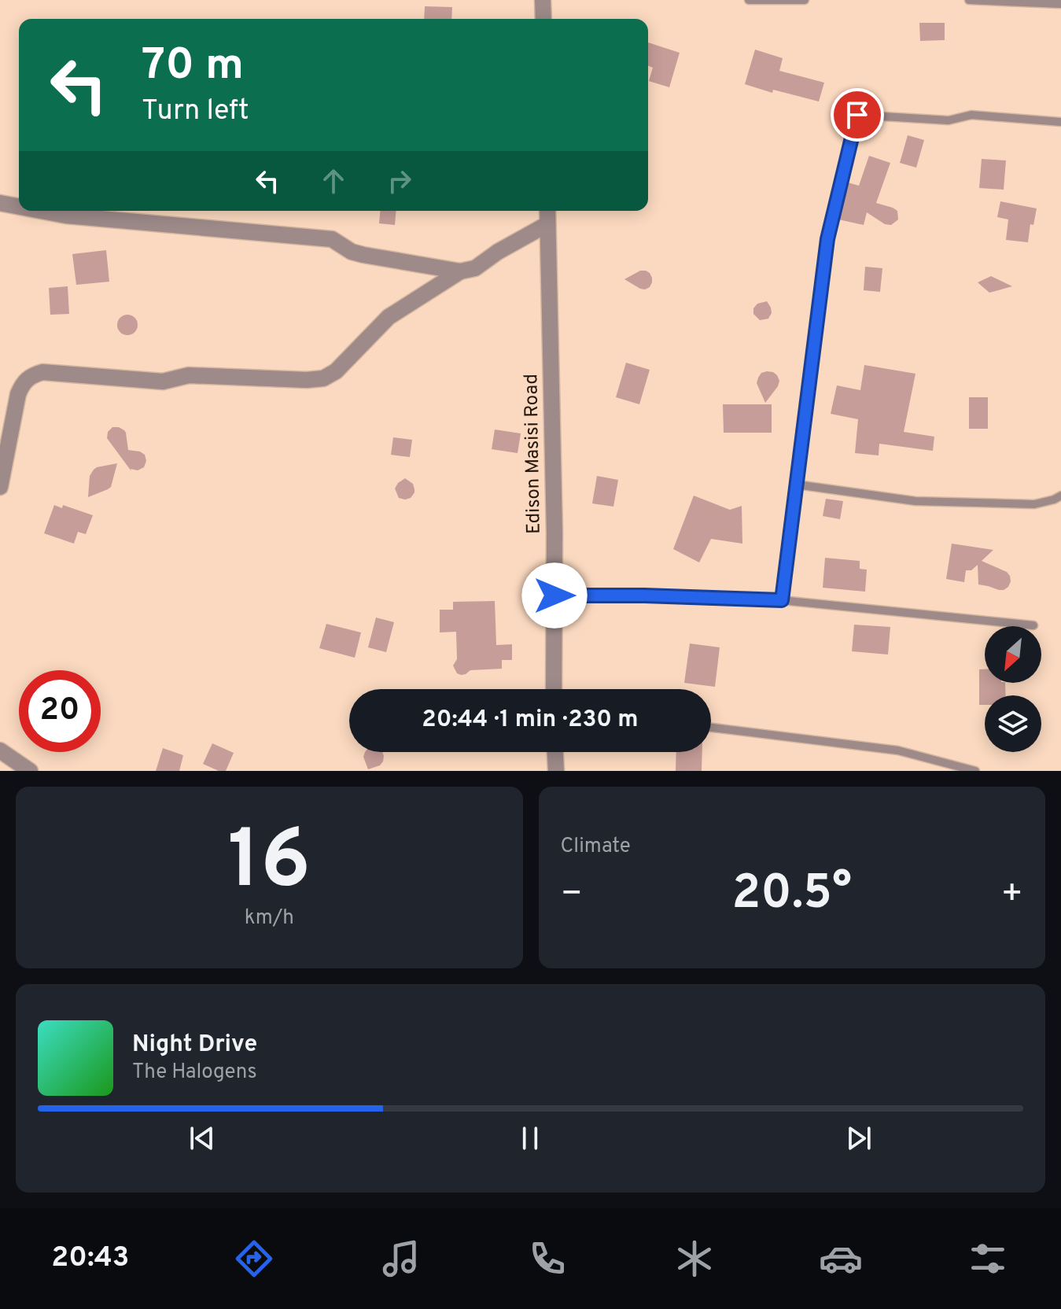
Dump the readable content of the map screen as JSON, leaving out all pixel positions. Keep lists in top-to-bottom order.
{
  "streets": {
    "street": ["Edison Masisi Road"]
  },
  "north": "bottom left",
  "page": {
    "turn": ["70 m", "Turn left"],
    "limit": "20",
    "trip": "20:44 · 1 min · 230 m",
    "tile": [
      ["16", "km/h"],
      "Climate"
    ],
    "heat": ["−", "20.5°", "+"],
    "song": ["Night Drive", "The Halogens"],
    "tabs": "20:43"
  }
}
